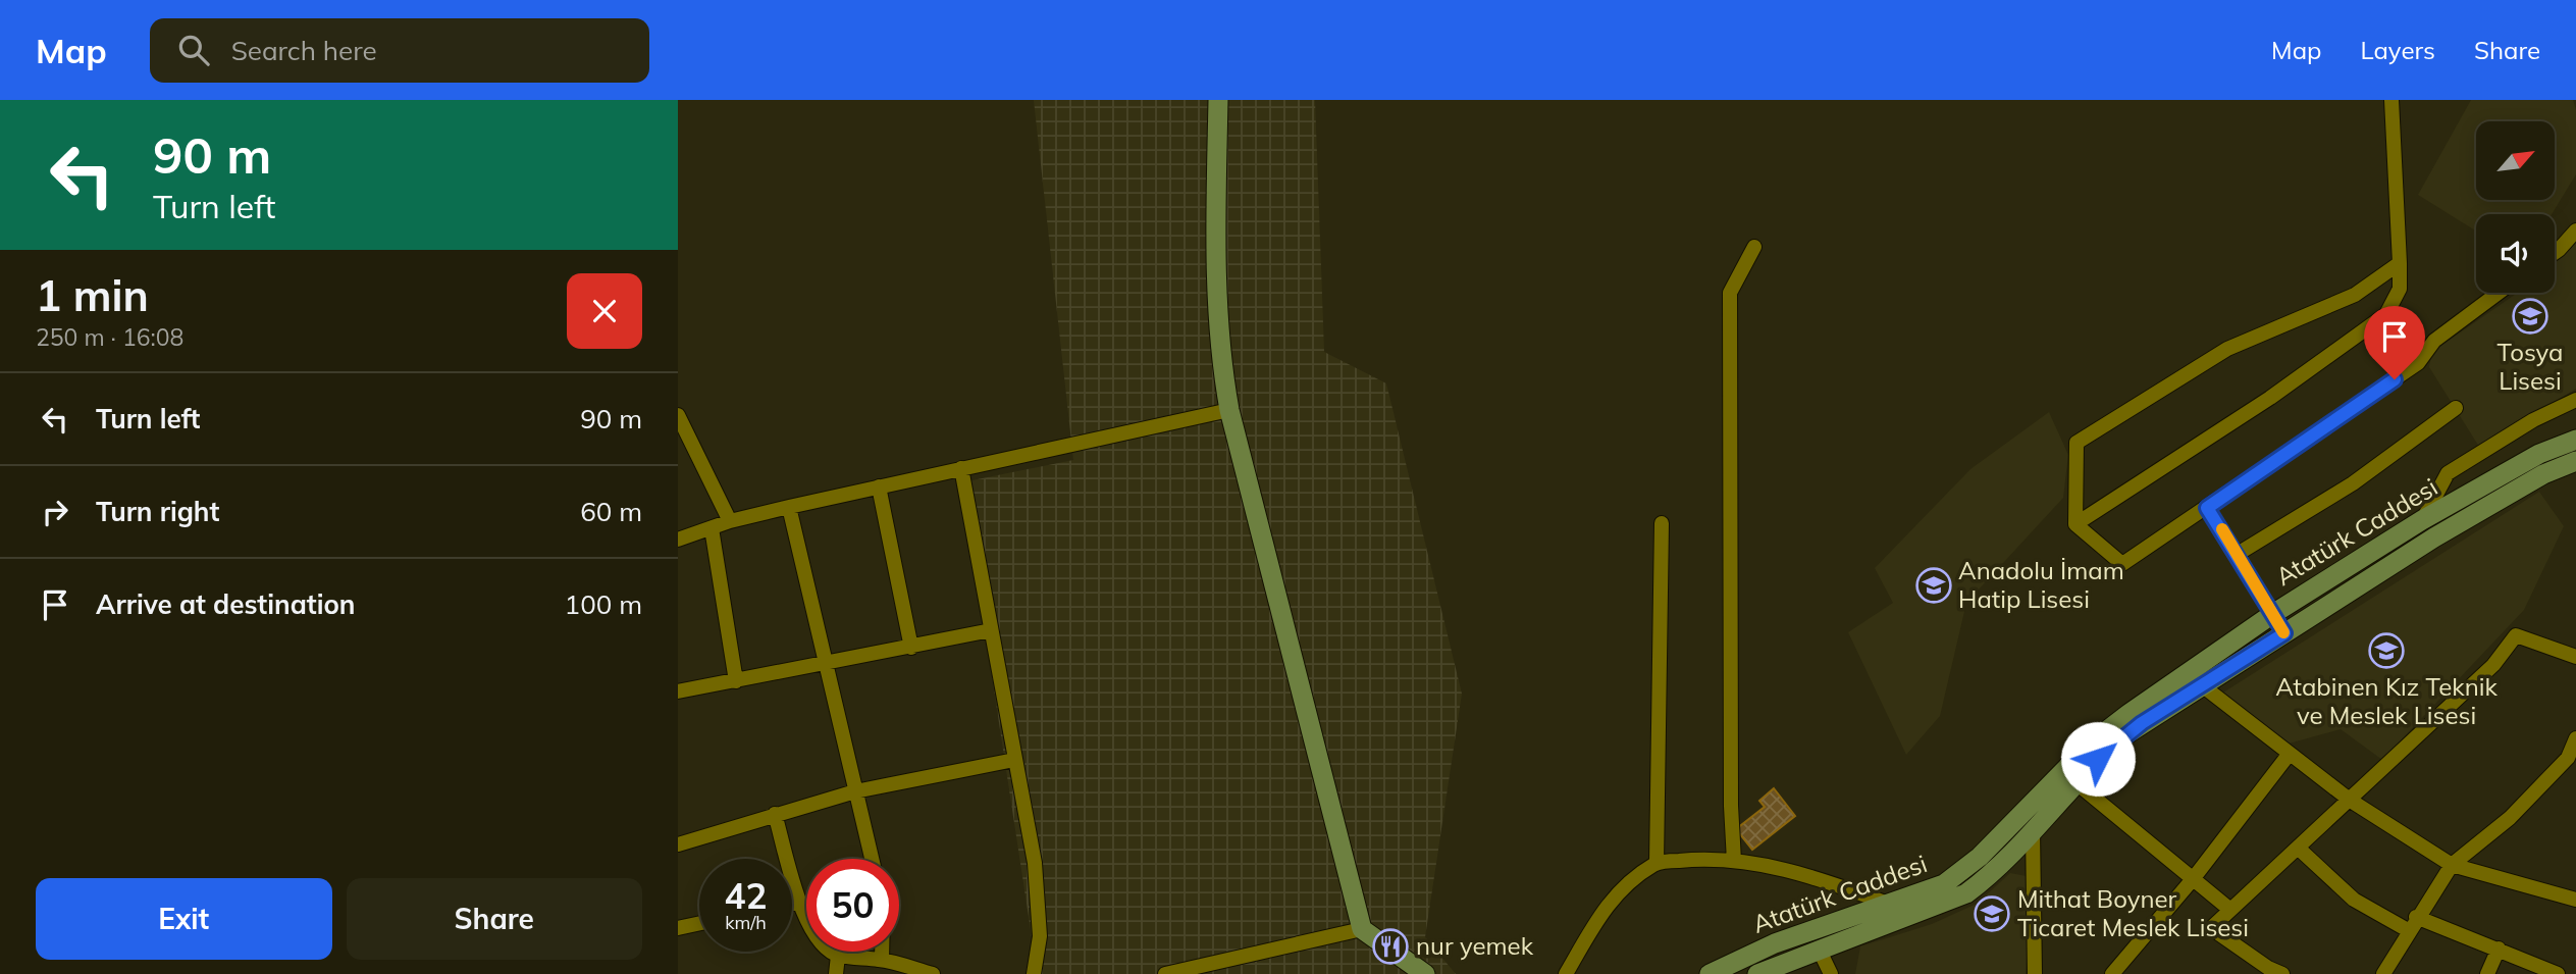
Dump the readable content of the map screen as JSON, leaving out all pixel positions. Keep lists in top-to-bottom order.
{
  "streets": {
    "main road": ["Atatürk Caddesi"]
  },
  "places": {
    "school or university": [
      "Tosya Lisesi",
      "Anadolu İmam Hatip Lisesi",
      "Atabinen Kız Teknik ve Meslek Lisesi",
      "Mithat Boyner Ticaret Meslek Lisesi"
    ],
    "restaurant": ["nur yemek"]
  },
  "north": "top right",
  "page": {
    "header": "Map",
    "search": "Search here",
    "nav": ["Map", "Layers", "Share"],
    "turn": ["90 m", "Turn left"],
    "heading": ["1 min", "250 m · 16:08"],
    "list": [
      {
        "name": "Turn left",
        "value": "90 m"
      },
      {
        "name": "Turn right",
        "value": "60 m"
      },
      {
        "name": "Arrive at destination",
        "value": "100 m"
      }
    ],
    "speed": "42 km/h",
    "limit": "50",
    "buttons": ["Exit", "Share"]
  }
}
